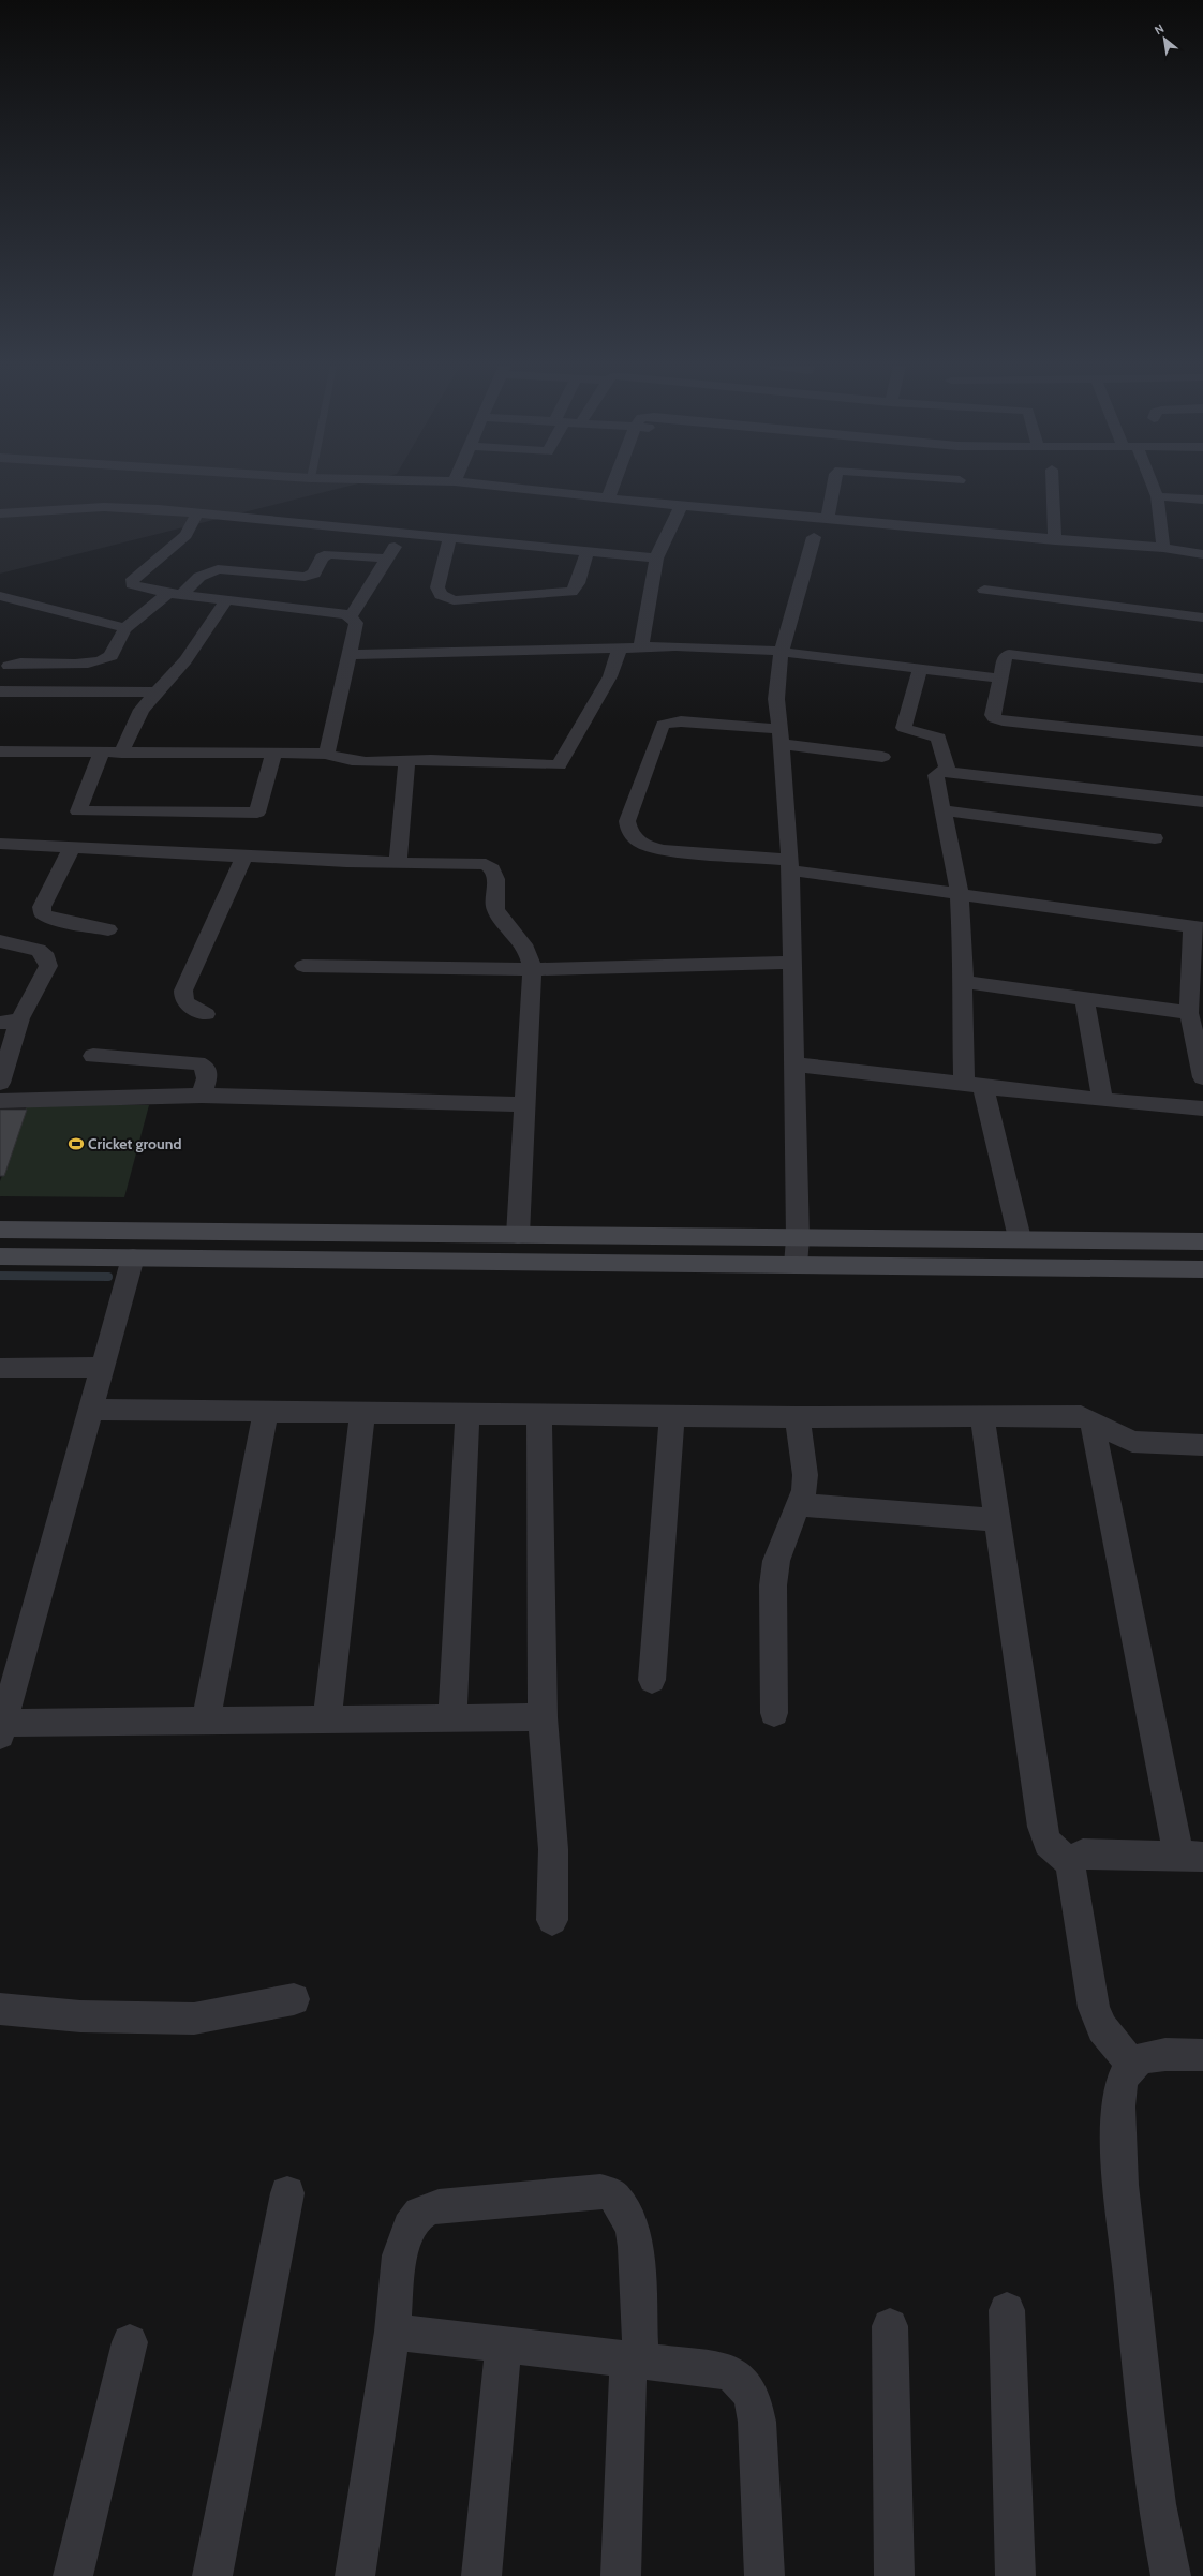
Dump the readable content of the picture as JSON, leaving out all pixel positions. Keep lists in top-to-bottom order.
{
  "places": {
    "sports": ["Cricket ground"]
  },
  "north": "top left"
}
